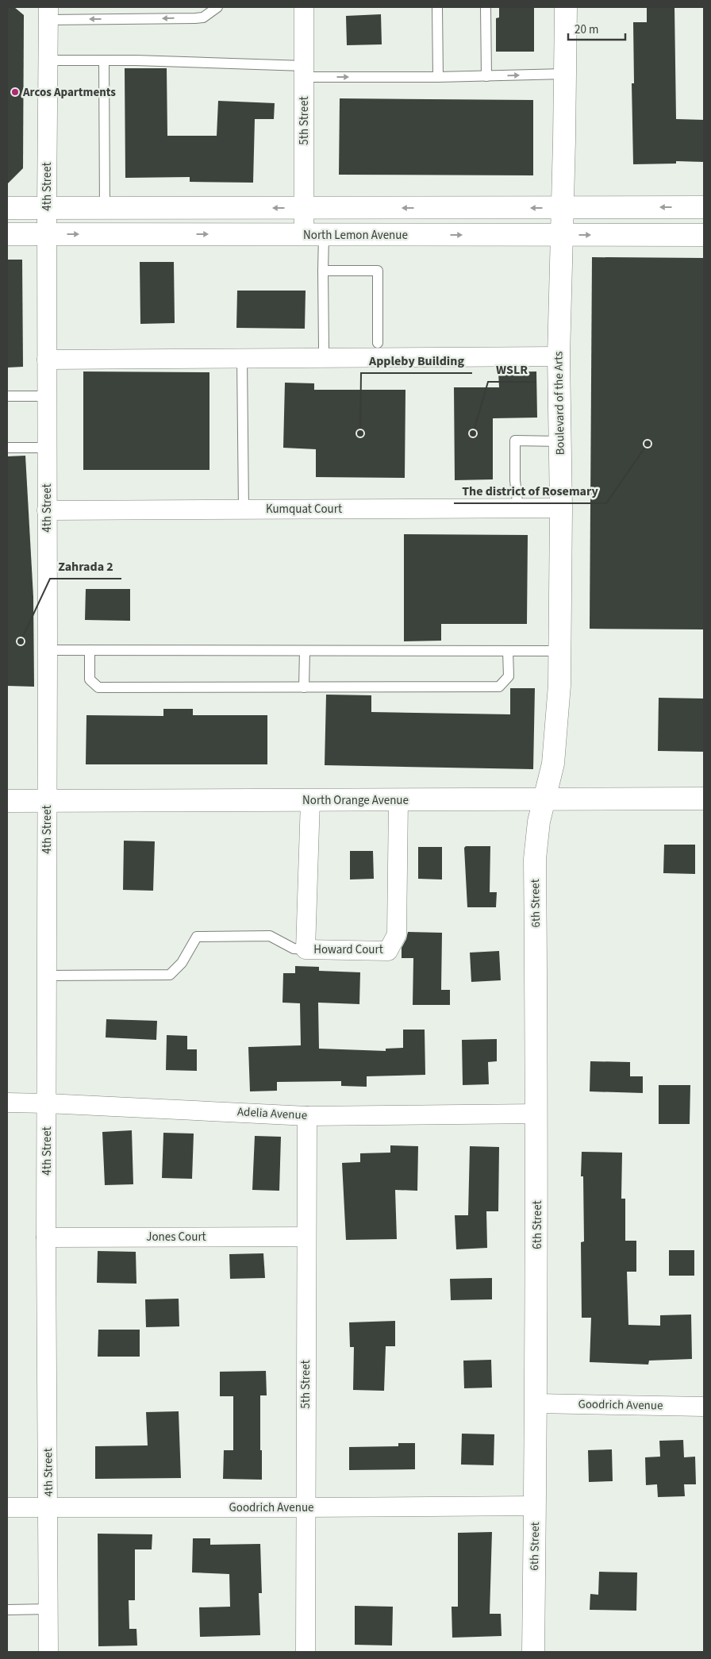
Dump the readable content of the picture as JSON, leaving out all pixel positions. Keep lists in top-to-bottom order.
{
  "streets": {
    "street": [
      "5th Street",
      "4th Street",
      "North Lemon Avenue",
      "Boulevard of the Arts",
      "Kumquat Court",
      "North Orange Avenue",
      "6th Street",
      "Howard Court",
      "Adelia Avenue",
      "Jones Court",
      "Goodrich Avenue"
    ]
  },
  "crossings": [
    ["5th Street", "North Lemon Avenue"],
    ["5th Street", "Adelia Avenue"],
    ["5th Street", "Jones Court"],
    ["5th Street", "Goodrich Avenue"],
    ["4th Street", "North Lemon Avenue"],
    ["4th Street", "Kumquat Court"],
    ["4th Street", "North Orange Avenue"],
    ["4th Street", "Adelia Avenue"],
    ["4th Street", "Jones Court"],
    ["4th Street", "Goodrich Avenue"],
    ["North Lemon Avenue", "Boulevard of the Arts"],
    ["Boulevard of the Arts", "Kumquat Court"],
    ["Boulevard of the Arts", "North Orange Avenue"],
    ["Boulevard of the Arts", "6th Street"],
    ["North Orange Avenue", "6th Street"],
    ["North Orange Avenue", "Howard Court"],
    ["6th Street", "Adelia Avenue"],
    ["6th Street", "Goodrich Avenue"]
  ],
  "places": [
    "Arcos Apartments",
    "Appleby Building",
    "WSLR",
    "The district of Rosemary",
    "Zahrada 2"
  ],
  "scale_bar": "20 m"
}
